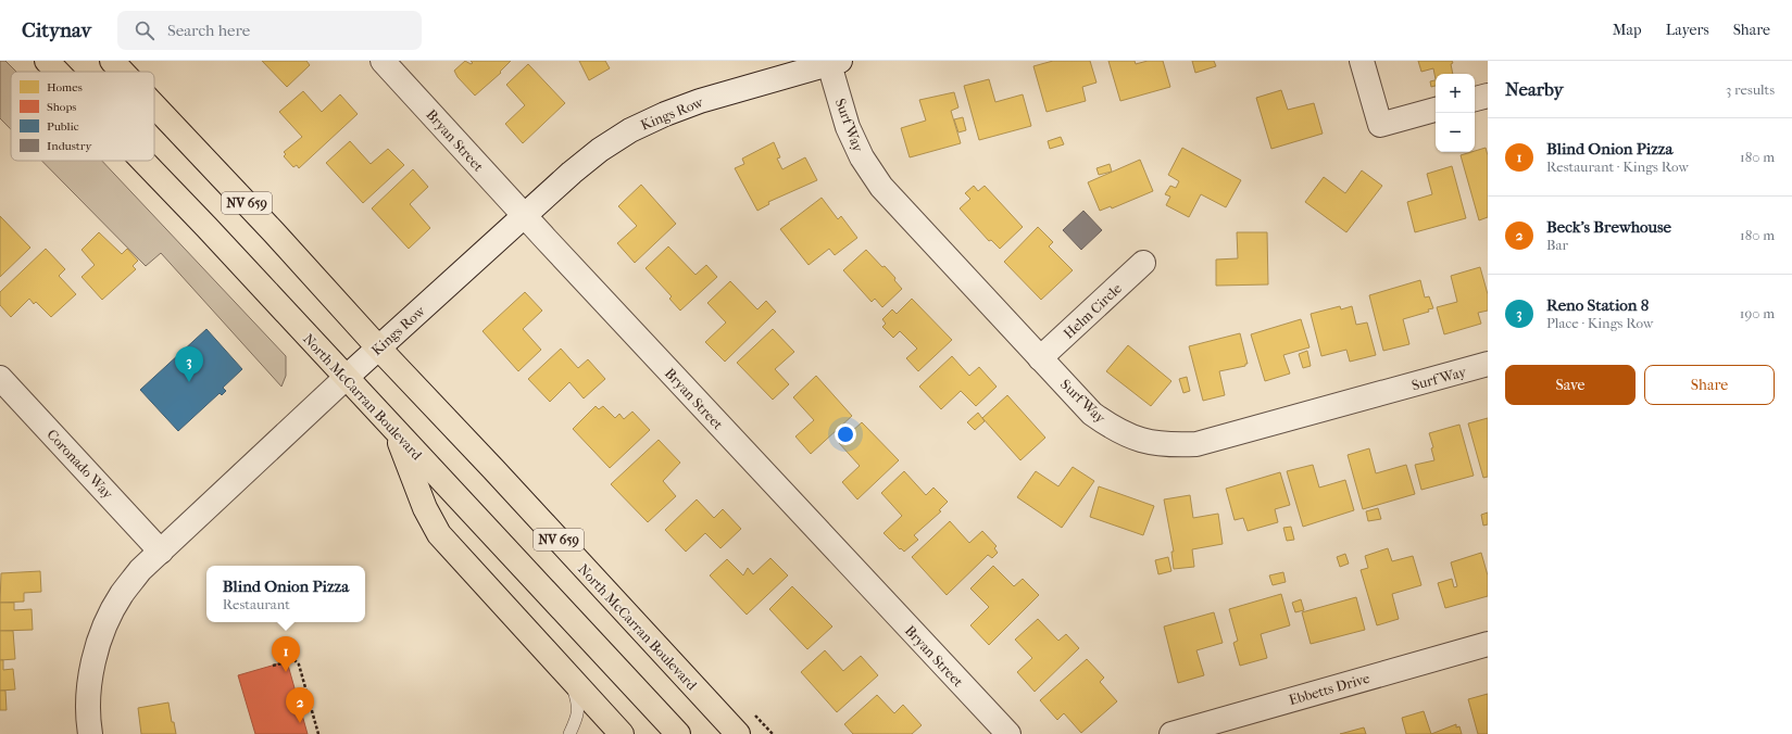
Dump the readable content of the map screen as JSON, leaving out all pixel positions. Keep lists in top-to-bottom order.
{
  "streets": {
    "main road": ["NV 659", "North McCarran Boulevard"],
    "street": [
      "Kings Row",
      "Surf Way",
      "Bryan Street",
      "Helm Circle",
      "Coronado Way",
      "Ebbetts Drive"
    ]
  },
  "crossings": [
    ["Kings Row", "Surf Way"],
    ["Kings Row", "Bryan Street"],
    ["Kings Row", "North McCarran Boulevard"],
    ["Kings Row", "Coronado Way"],
    ["Surf Way", "Helm Circle"]
  ],
  "legend": [
    "Homes",
    "Shops",
    "Public",
    "Industry"
  ],
  "page": {
    "header": "Citynav",
    "search": "Search here",
    "nav": ["Map", "Layers", "Share"],
    "heading": ["Nearby", "3 results"],
    "map_buttons": ["+", "−"],
    "list": [
      {
        "mark": "1",
        "name": "Blind Onion Pizza",
        "note": "Restaurant · Kings Row",
        "value": "180 m"
      },
      {
        "mark": "2",
        "name": "Beck's Brewhouse",
        "note": "Bar",
        "value": "180 m"
      },
      {
        "mark": "3",
        "name": "Reno Station 8",
        "note": "Place · Kings Row",
        "value": "190 m"
      }
    ],
    "pins": ["3", "1", "2"],
    "buttons": ["Save", "Share"],
    "popup": ["Blind Onion Pizza", "Restaurant"]
  }
}
